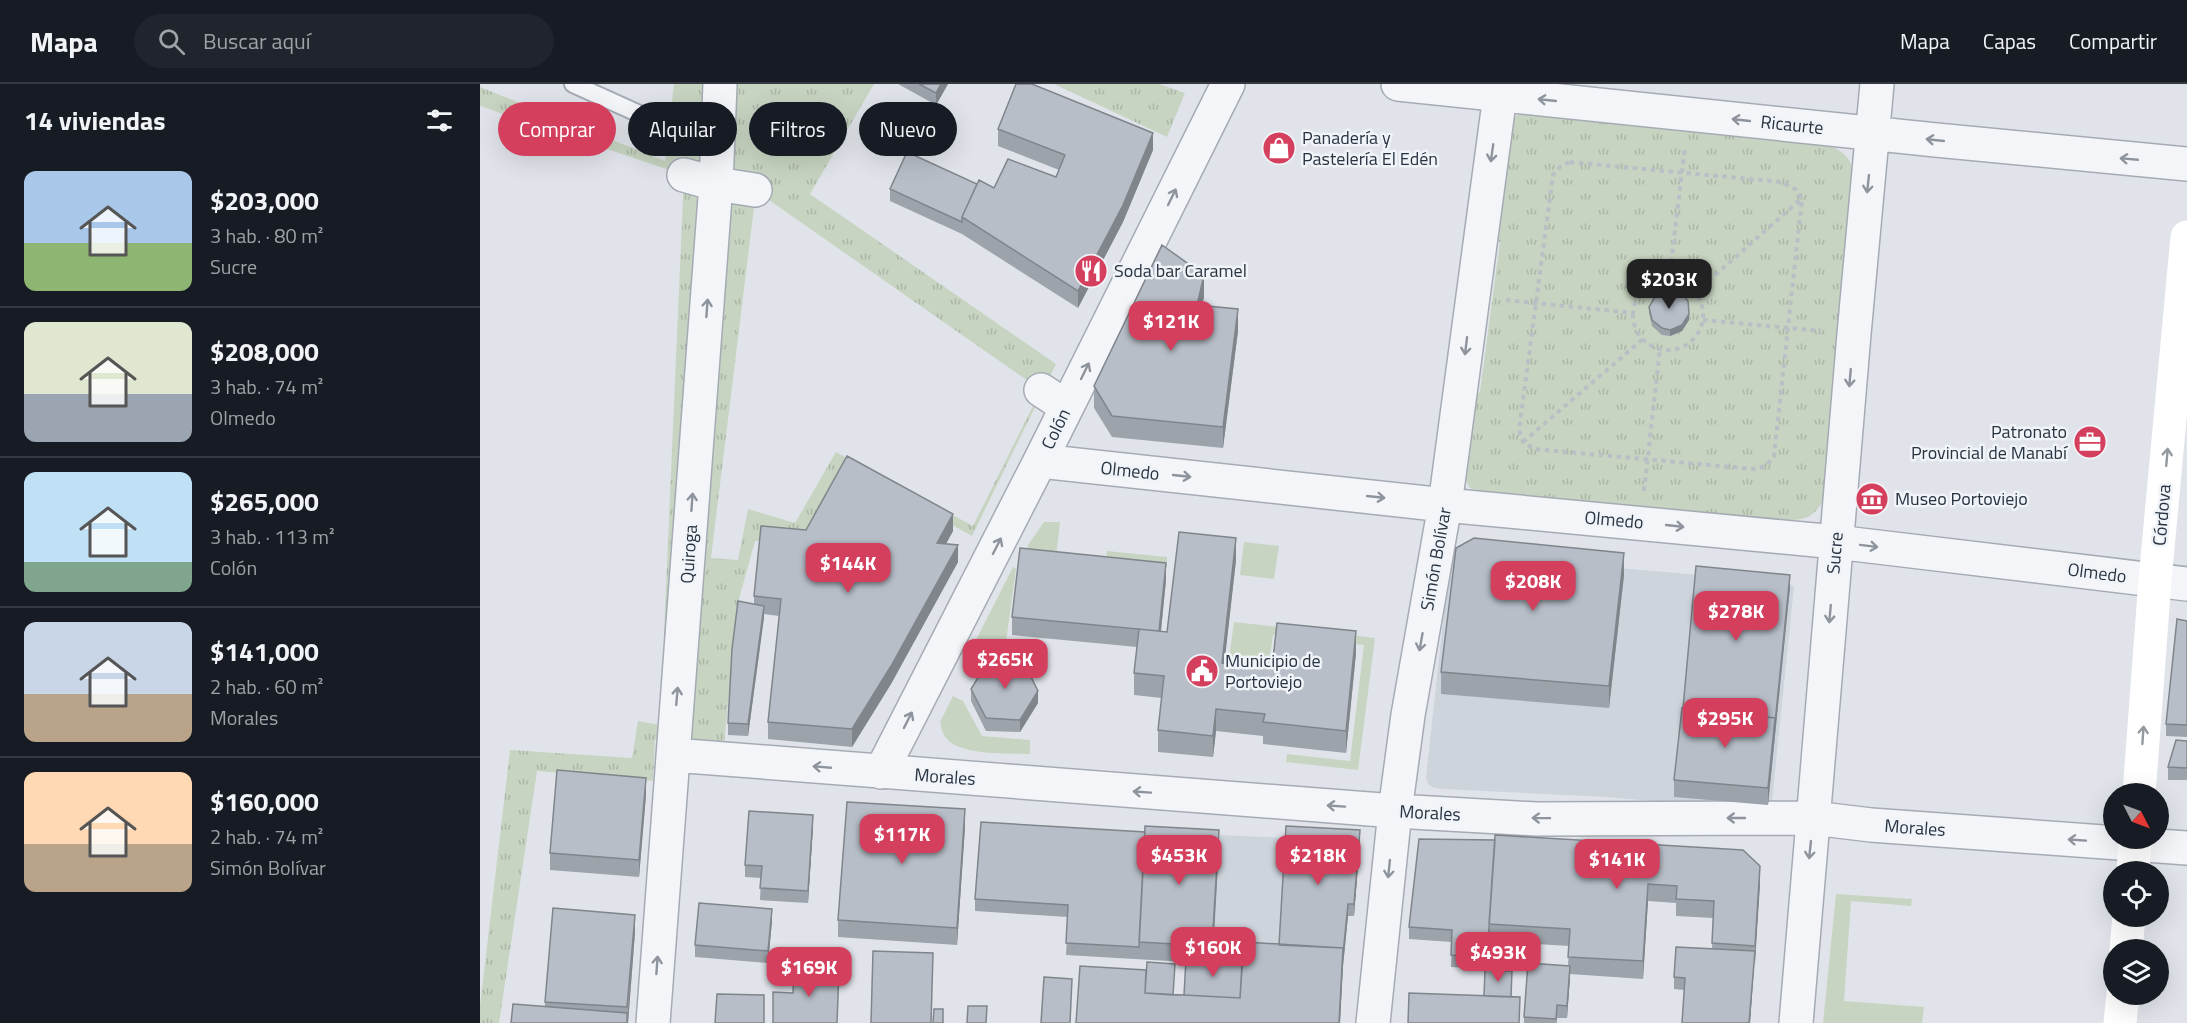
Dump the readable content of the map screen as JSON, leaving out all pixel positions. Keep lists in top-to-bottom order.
{
  "streets": {
    "street": [
      "Ricaurte",
      "Colón",
      "Olmedo",
      "Córdova",
      "Sucre",
      "Quiroga",
      "Simón Bolívar",
      "Morales"
    ]
  },
  "crossings": [
    ["Ricaurte", "Sucre"],
    ["Ricaurte", "Simón Bolívar"],
    ["Colón", "Olmedo"],
    ["Colón", "Morales"],
    ["Olmedo", "Córdova"],
    ["Olmedo", "Sucre"],
    ["Olmedo", "Simón Bolívar"],
    ["Sucre", "Morales"],
    ["Quiroga", "Morales"],
    ["Simón Bolívar", "Morales"]
  ],
  "one_way": [
    "Ricaurte",
    "Colón",
    "Olmedo",
    "Córdova",
    "Sucre",
    "Quiroga",
    "Simón Bolívar",
    "Morales"
  ],
  "places": {
    "shop": ["Panadería y Pastelería El Edén"],
    "restaurant": ["Soda bar Caramel"],
    "office": ["Patronato Provincial de Manabí"],
    "museum": ["Museo Portoviejo"],
    "public building": ["Municipio de Portoviejo"]
  },
  "north": "bottom right",
  "page": {
    "header": "Mapa",
    "search": "Buscar aquí",
    "nav": ["Mapa", "Capas", "Compartir"],
    "heading": "14 viviendas",
    "chip": [
      "Comprar",
      "Alquilar",
      "Filtros",
      "Nuevo"
    ],
    "list": [
      {
        "name": "$203,000",
        "note": "3 hab. · 80 m² · Sucre"
      },
      {
        "name": "$208,000",
        "note": "3 hab. · 74 m² · Olmedo"
      },
      {
        "name": "$265,000",
        "note": "3 hab. · 113 m² · Colón"
      },
      {
        "name": "$141,000",
        "note": "2 hab. · 60 m² · Morales"
      },
      {
        "name": "$160,000",
        "note": "2 hab. · 74 m² · Simón Bolívar"
      }
    ],
    "price": [
      "$203K",
      "$121K",
      "$144K",
      "$208K",
      "$278K",
      "$265K",
      "$295K",
      "$117K",
      "$453K",
      "$218K",
      "$141K",
      "$160K",
      "$493K",
      "$169K"
    ]
  }
}
